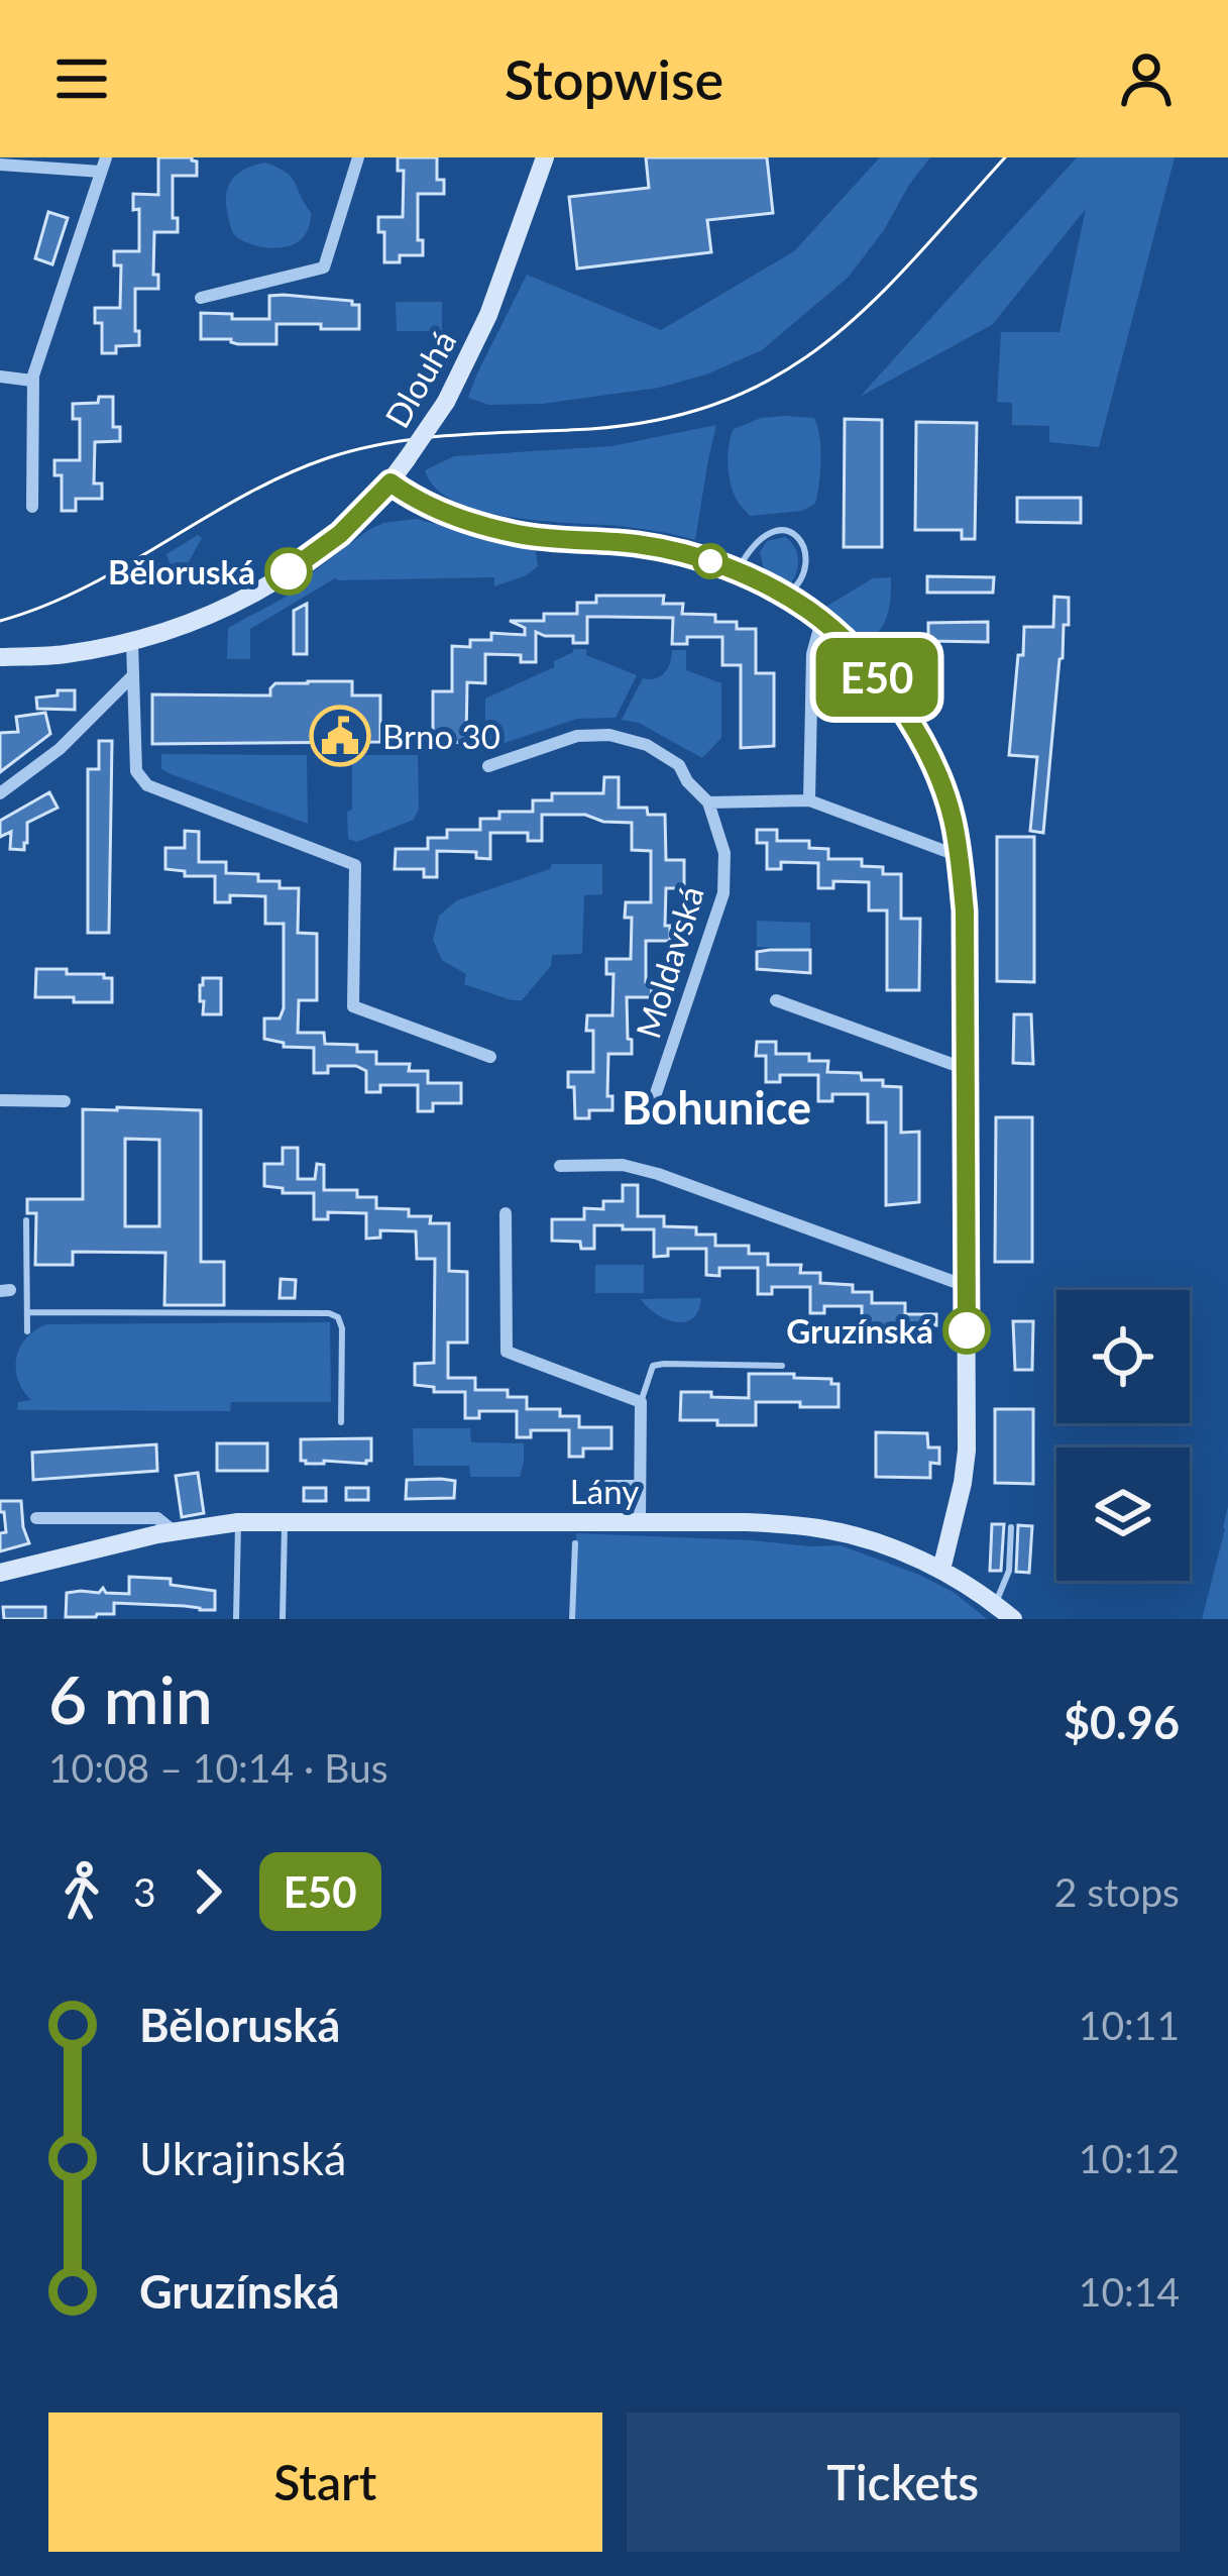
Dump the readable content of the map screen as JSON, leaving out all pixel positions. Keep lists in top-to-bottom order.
{
  "streets": {
    "street": ["Dlouhá", "Moldavská", "Lány"]
  },
  "districts": ["Bohunice"],
  "places": {
    "other": ["Běloruská", "Gruzínská"],
    "public building": ["Brno 30"]
  },
  "lines": ["bus line E50"],
  "page": {
    "header": "Stopwise",
    "on_map": "E50",
    "heading": ["6 min", "10:08 – 10:14 · Bus", "$0.96"],
    "legs": ["3", "E50", "2 stops"],
    "list": [
      {
        "name": "Běloruská",
        "value": "10:11"
      },
      {
        "name": "Ukrajinská",
        "value": "10:12"
      },
      {
        "name": "Gruzínská",
        "value": "10:14"
      }
    ],
    "buttons": ["Start", "Tickets"]
  }
}
